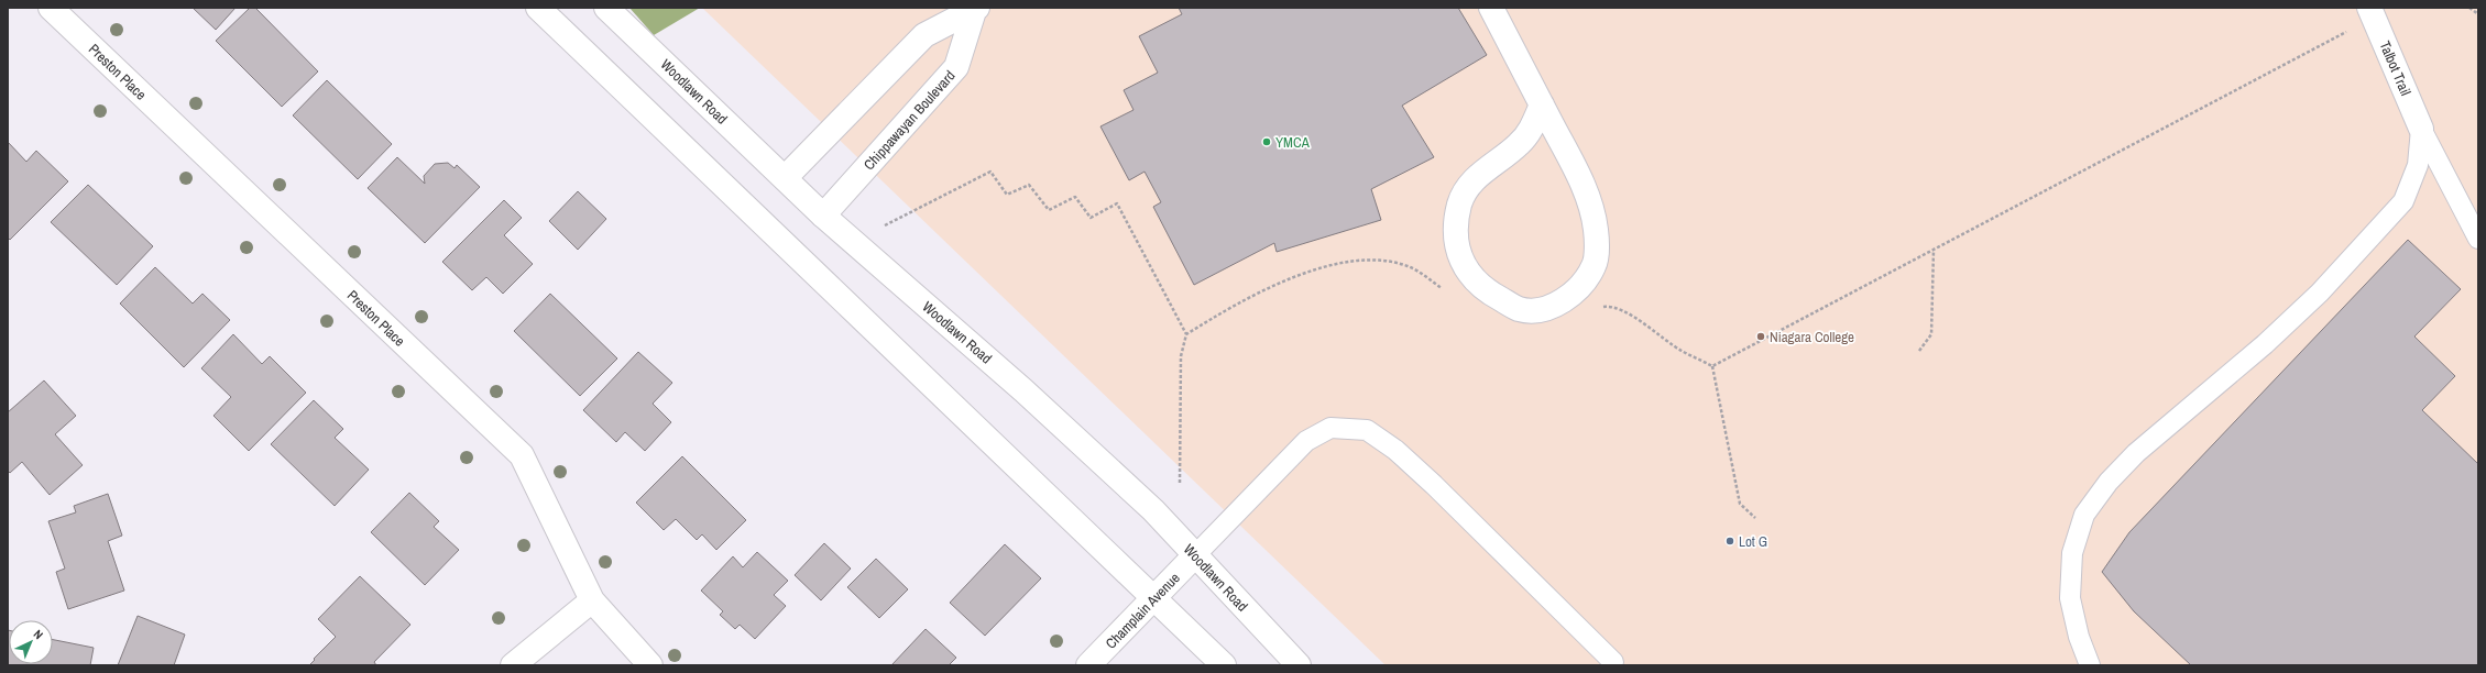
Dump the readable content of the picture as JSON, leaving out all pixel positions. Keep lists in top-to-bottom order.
{
  "streets": {
    "street": [
      "Talbot Trail",
      "Preston Place",
      "Woodlawn Road",
      "Chippawayan Boulevard",
      "Champlain Avenue"
    ]
  },
  "crossings": [
    ["Woodlawn Road", "Chippawayan Boulevard"],
    ["Woodlawn Road", "Champlain Avenue"]
  ],
  "places": ["YMCA", "Niagara College", "Lot G"],
  "north": "top right"
}
